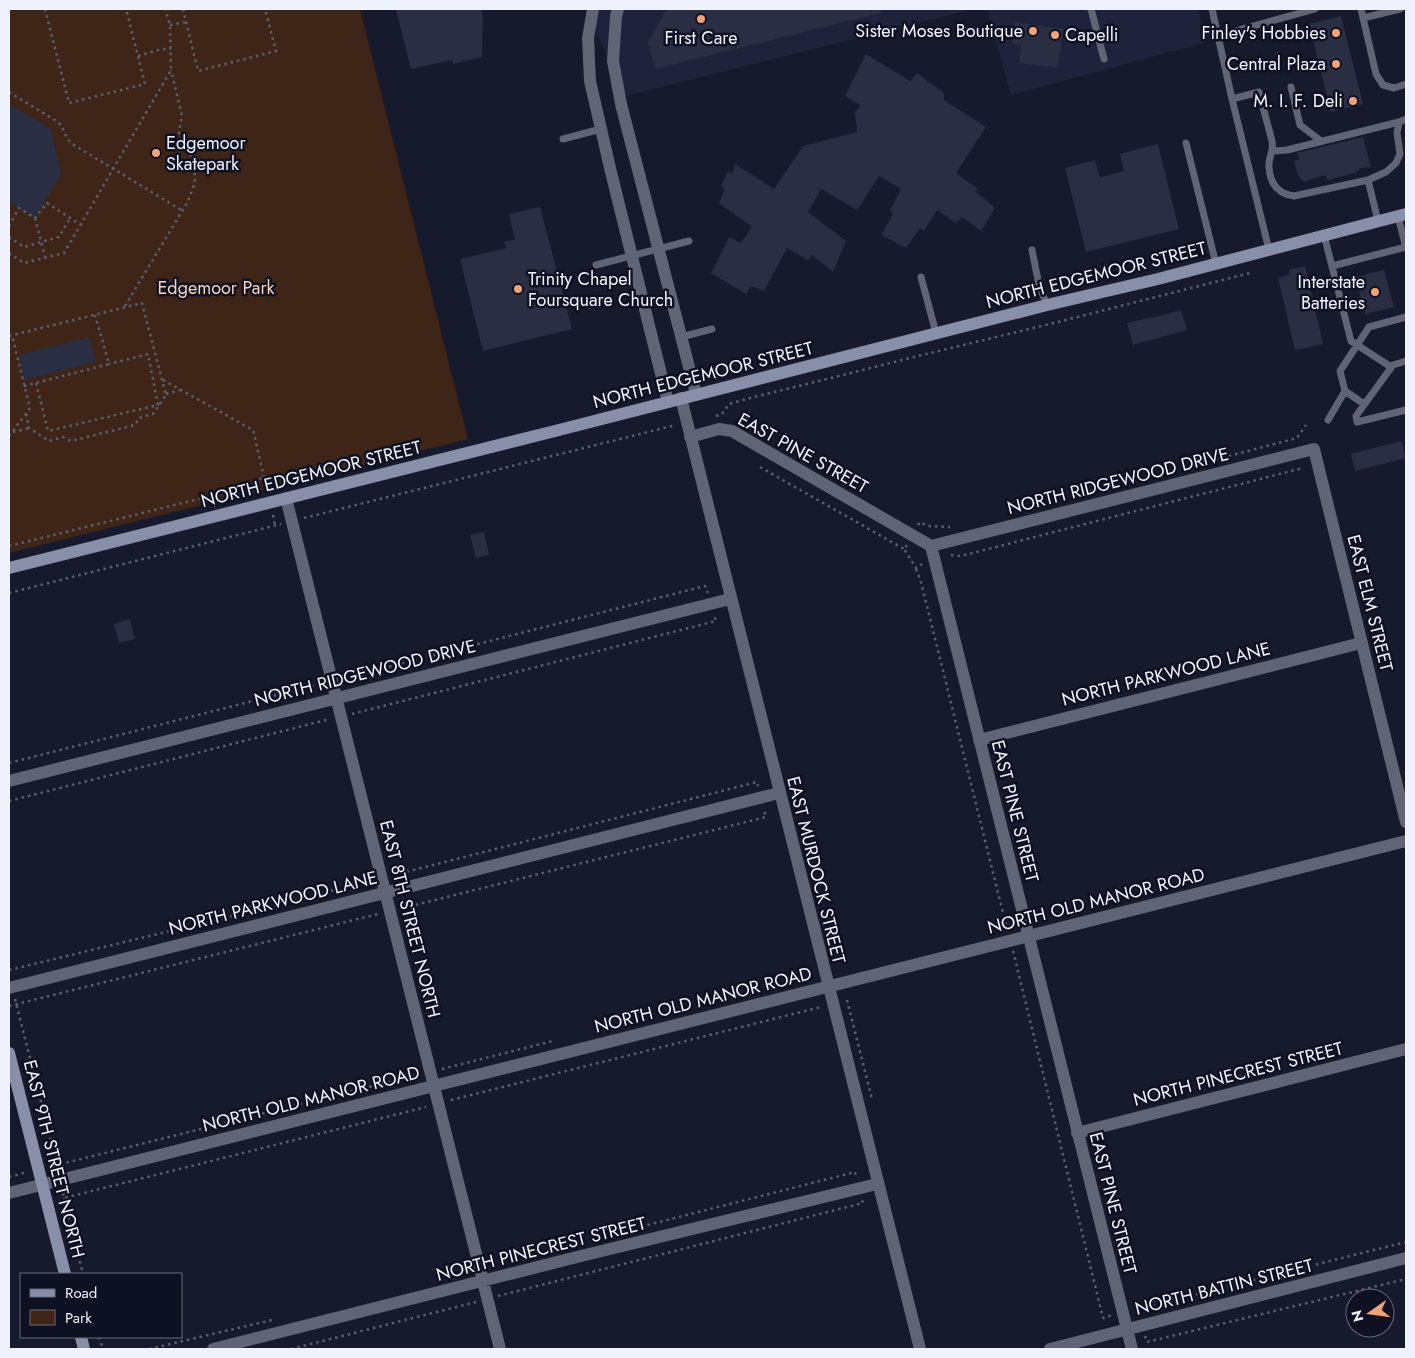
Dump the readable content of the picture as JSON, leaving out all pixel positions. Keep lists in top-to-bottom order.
{
  "streets": {
    "street": [
      "NORTH EDGEMOOR STREET",
      "EAST PINE STREET",
      "NORTH RIDGEWOOD DRIVE",
      "EAST ELM STREET",
      "NORTH PARKWOOD LANE",
      "EAST MURDOCK STREET",
      "NORTH OLD MANOR ROAD",
      "EAST 8TH STREET NORTH",
      "NORTH PINECREST STREET",
      "EAST 9TH STREET NORTH",
      "NORTH BATTIN STREET"
    ]
  },
  "crossings": [
    ["NORTH EDGEMOOR STREET", "EAST MURDOCK STREET"],
    ["NORTH EDGEMOOR STREET", "EAST 8TH STREET NORTH"],
    ["EAST PINE STREET", "NORTH RIDGEWOOD DRIVE"],
    ["EAST PINE STREET", "NORTH PARKWOOD LANE"],
    ["EAST PINE STREET", "EAST MURDOCK STREET"],
    ["EAST PINE STREET", "NORTH OLD MANOR ROAD"],
    ["EAST PINE STREET", "NORTH PINECREST STREET"],
    ["EAST PINE STREET", "NORTH BATTIN STREET"],
    ["NORTH RIDGEWOOD DRIVE", "EAST ELM STREET"],
    ["NORTH RIDGEWOOD DRIVE", "EAST MURDOCK STREET"],
    ["NORTH RIDGEWOOD DRIVE", "EAST 8TH STREET NORTH"],
    ["EAST ELM STREET", "NORTH PARKWOOD LANE"],
    ["NORTH PARKWOOD LANE", "EAST MURDOCK STREET"],
    ["NORTH PARKWOOD LANE", "EAST 8TH STREET NORTH"],
    ["EAST MURDOCK STREET", "NORTH OLD MANOR ROAD"],
    ["EAST MURDOCK STREET", "NORTH PINECREST STREET"],
    ["NORTH OLD MANOR ROAD", "EAST 8TH STREET NORTH"],
    ["NORTH OLD MANOR ROAD", "EAST 9TH STREET NORTH"],
    ["EAST 8TH STREET NORTH", "NORTH PINECREST STREET"]
  ],
  "parks": ["Edgemoor Park"],
  "places": [
    "First Care",
    "Sister Moses Boutique",
    "Finley's Hobbies",
    "Capelli",
    "Central Plaza",
    "M. I. F. Deli",
    "Edgemoor Skatepark",
    "Trinity Chapel Foursquare Church",
    "Interstate Batteries"
  ],
  "legend": ["Road", "Park"],
  "north": "left"
}
